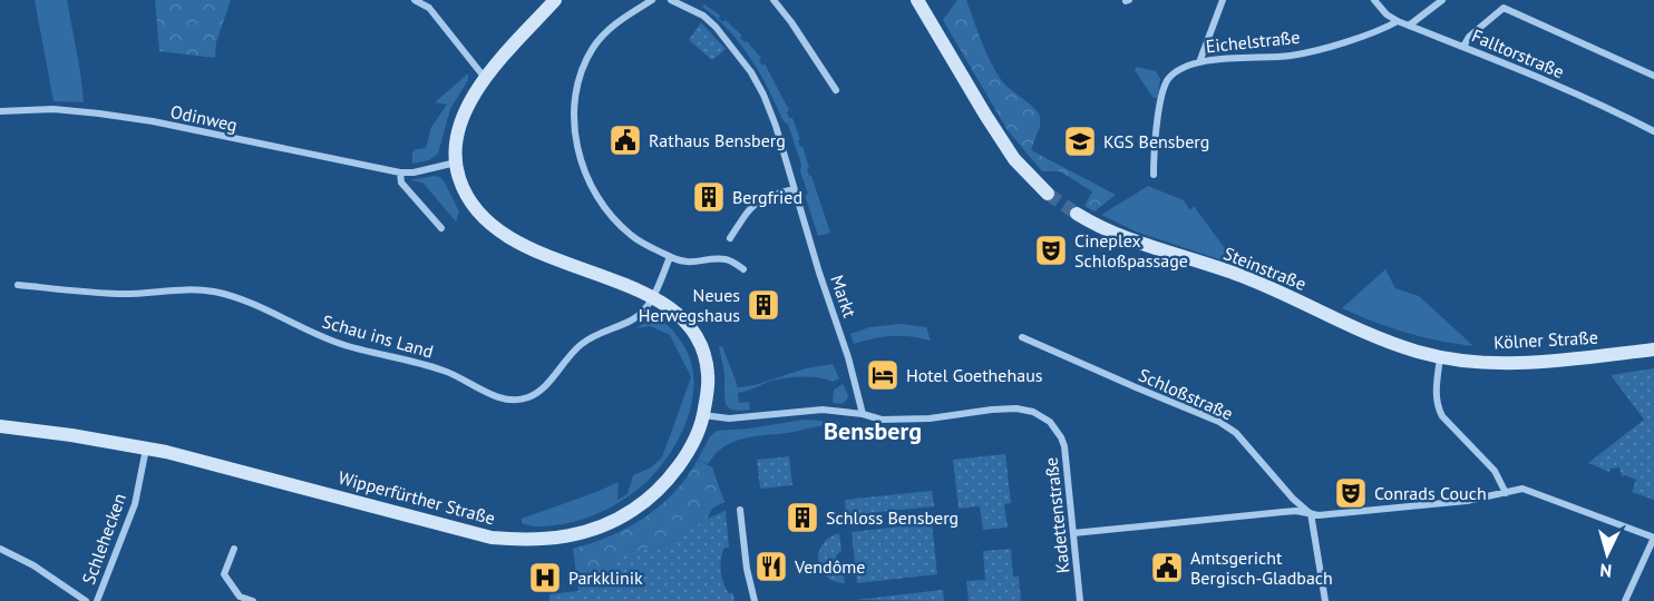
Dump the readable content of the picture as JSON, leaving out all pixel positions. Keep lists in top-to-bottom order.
{
  "streets": {
    "main road": ["Steinstraße", "Kölner Straße", "Wipperfürther Straße"],
    "street": [
      "Eichelstraße",
      "Falltorstraße",
      "Odinweg",
      "Markt",
      "Schau ins Land",
      "Schloßstraße",
      "Kadettenstraße",
      "Schlehecken"
    ]
  },
  "crossings": [
    ["Eichelstraße", "Falltorstraße"],
    ["Odinweg", "Wipperfürther Straße"],
    ["Steinstraße", "Kölner Straße"],
    ["Markt", "Kadettenstraße"],
    ["Schau ins Land", "Wipperfürther Straße"],
    ["Wipperfürther Straße", "Kadettenstraße"],
    ["Wipperfürther Straße", "Schlehecken"]
  ],
  "districts": ["Bensberg"],
  "places": {
    "public building": ["Rathaus Bensberg", "Amtsgericht Bergisch-Gladbach"],
    "school or university": ["KGS Bensberg"],
    "building": ["Bergfried", "Neues Herwegshaus", "Schloss Bensberg"],
    "theatre": ["Cineplex Schloßpassage", "Conrads Couch"],
    "hotel": ["Hotel Goethehaus"],
    "restaurant": ["Vendôme"],
    "hospital": ["Parkklinik"]
  },
  "north": "bottom"
}
